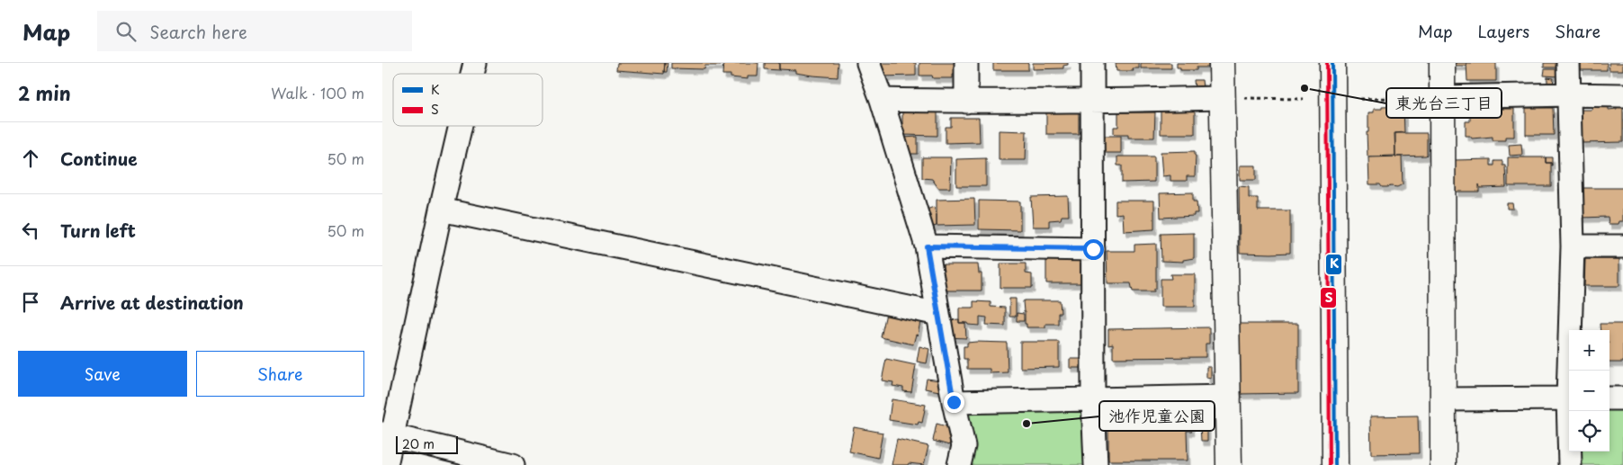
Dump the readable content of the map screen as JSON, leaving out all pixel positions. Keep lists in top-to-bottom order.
{
  "places": ["東光台三丁目", "池作児童公園"],
  "lines": ["transit line K", "transit line S"],
  "legend": ["K", "S"],
  "scale_bar": "20 m",
  "page": {
    "header": "Map",
    "search": "Search here",
    "nav": ["Map", "Layers", "Share"],
    "heading": ["2 min", "Walk · 100 m"],
    "list": [
      ["Continue", "50 m"],
      ["Turn left", "50 m"],
      "Arrive at destination"
    ],
    "map_buttons": ["+", "−"],
    "buttons": ["Save", "Share"],
    "scale": "20 m"
  }
}
